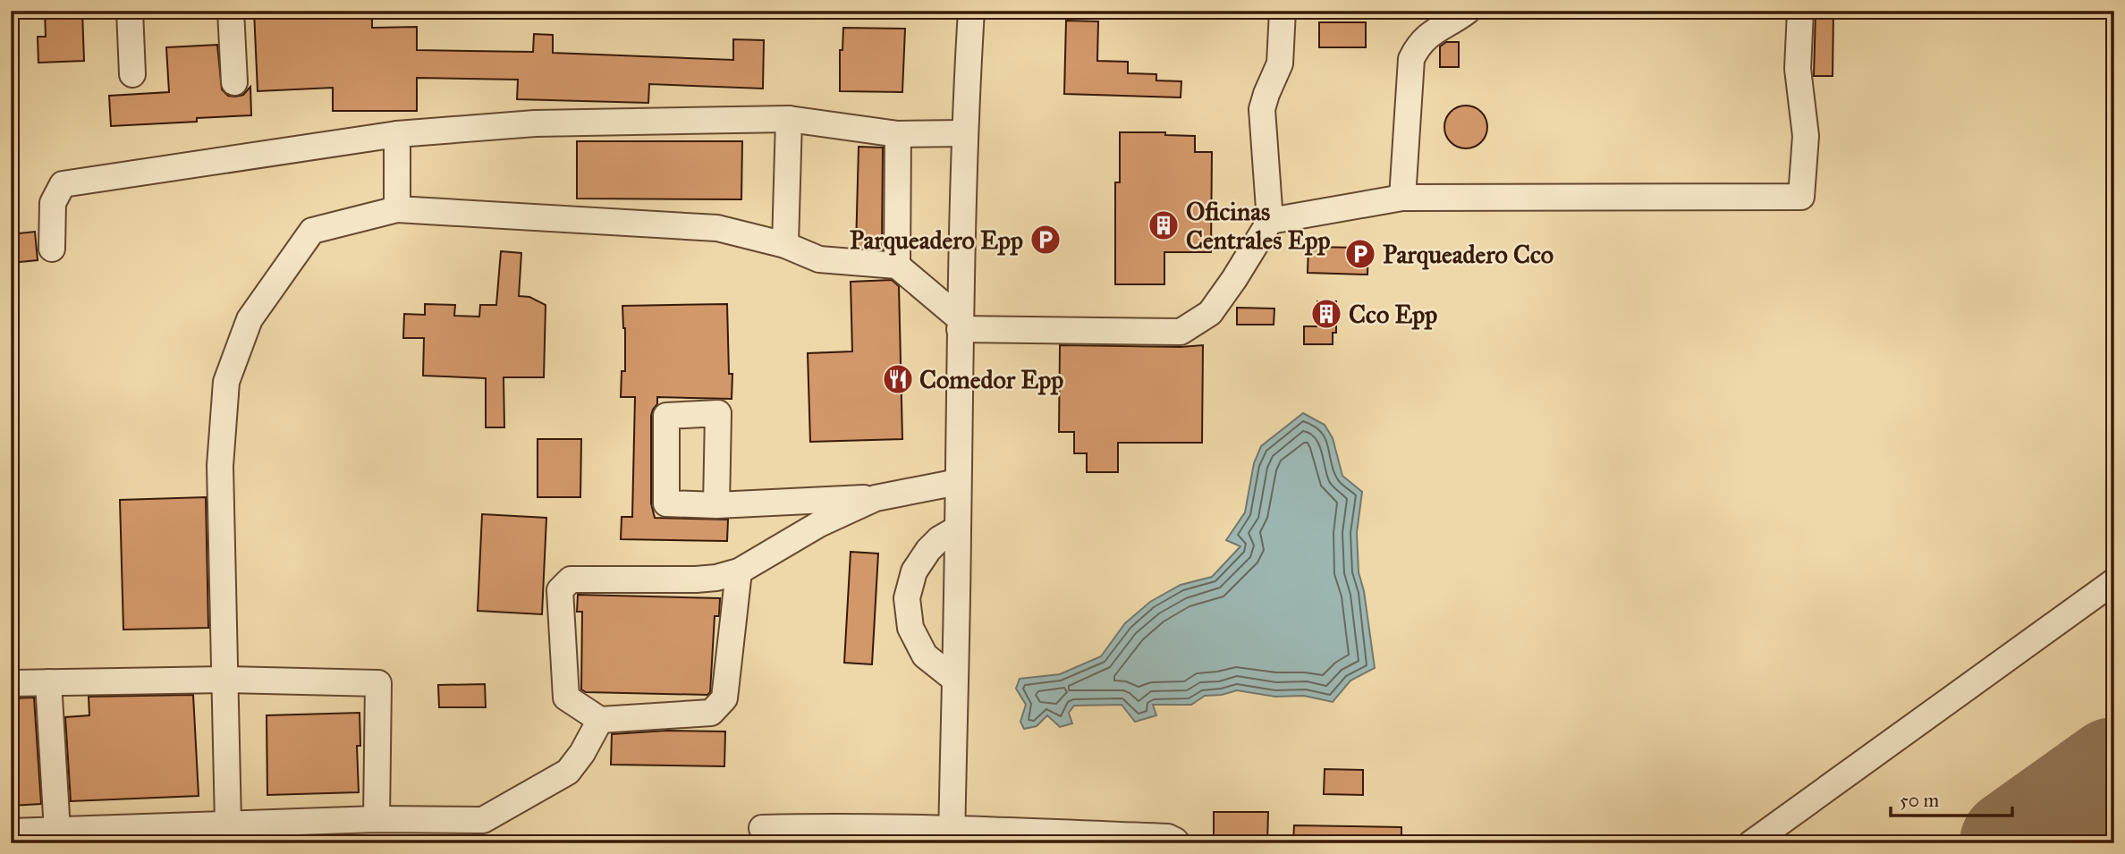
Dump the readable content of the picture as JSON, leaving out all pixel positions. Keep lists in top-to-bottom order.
{
  "places": {
    "building": ["Oficinas Centrales Epp", "Cco Epp"],
    "parking": ["Parqueadero Epp", "Parqueadero Cco"],
    "restaurant": ["Comedor Epp"]
  },
  "scale_bar": "50 m"
}
